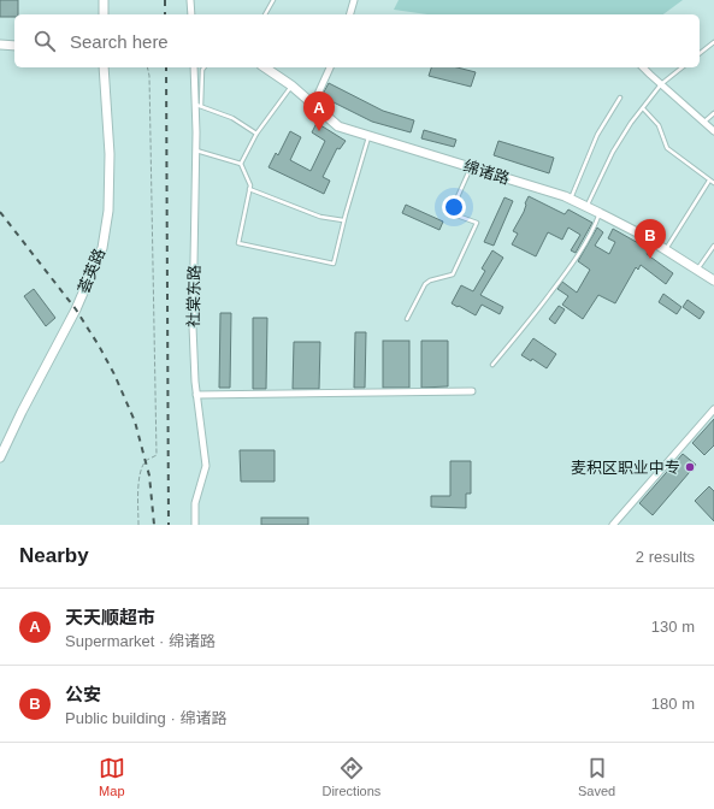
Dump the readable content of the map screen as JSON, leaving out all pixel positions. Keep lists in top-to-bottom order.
{
  "streets": {
    "street": ["绵诸路", "荟英路", "社棠东路"]
  },
  "places": ["麦积区职业中专"],
  "page": {
    "search": "Search here",
    "pins": ["A", "B"],
    "heading": ["Nearby", "2 results"],
    "list": [
      {
        "mark": "A",
        "name": "天天顺超市",
        "note": "Supermarket · 绵诸路",
        "value": "130 m"
      },
      {
        "mark": "B",
        "name": "公安",
        "note": "Public building · 绵诸路",
        "value": "180 m"
      }
    ],
    "nav": ["Map", "Directions", "Saved"]
  }
}
